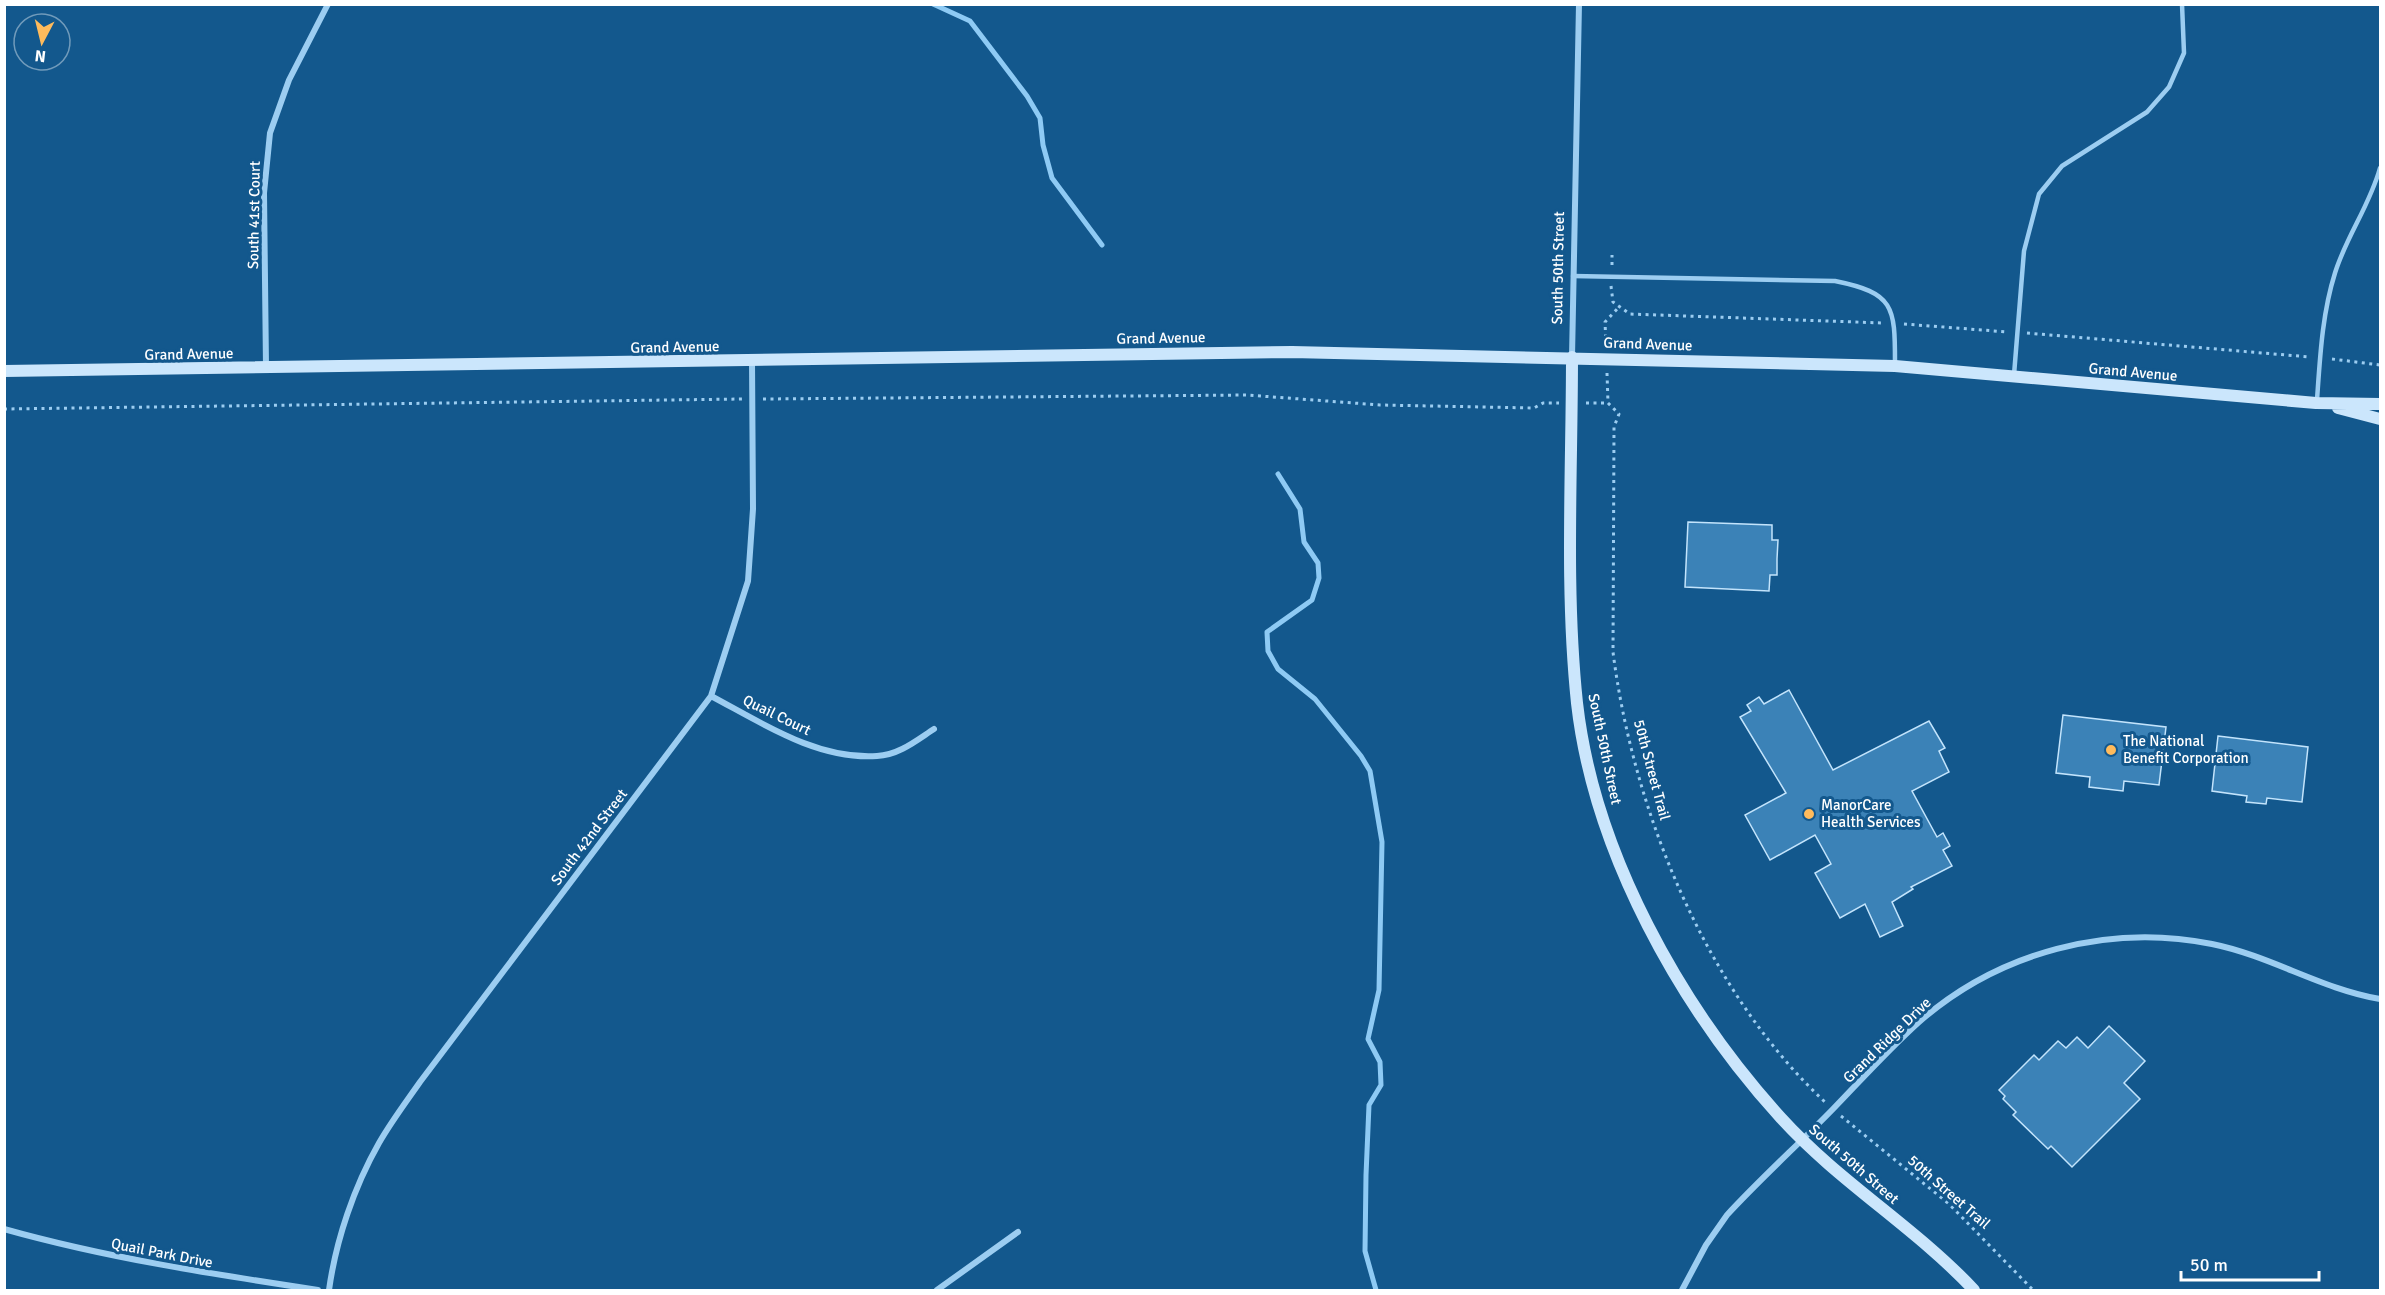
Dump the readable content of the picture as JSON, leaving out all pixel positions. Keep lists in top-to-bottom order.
{
  "streets": {
    "main road": ["South 50th Street", "Grand Avenue"],
    "street": [
      "South 41st Court",
      "Quail Court",
      "South 42nd Street",
      "Grand Ridge Drive",
      "Quail Park Drive"
    ],
    "path": ["50th Street Trail"]
  },
  "crossings": [
    ["South 41st Court", "Grand Avenue"],
    ["South 50th Street", "Grand Avenue"],
    ["South 50th Street", "Grand Ridge Drive"],
    ["Grand Avenue", "South 42nd Street"],
    ["Quail Court", "South 42nd Street"]
  ],
  "places": ["The National Benefit Corporation", "ManorCare Health Services"],
  "scale_bar": "50 m",
  "north": "bottom"
}
